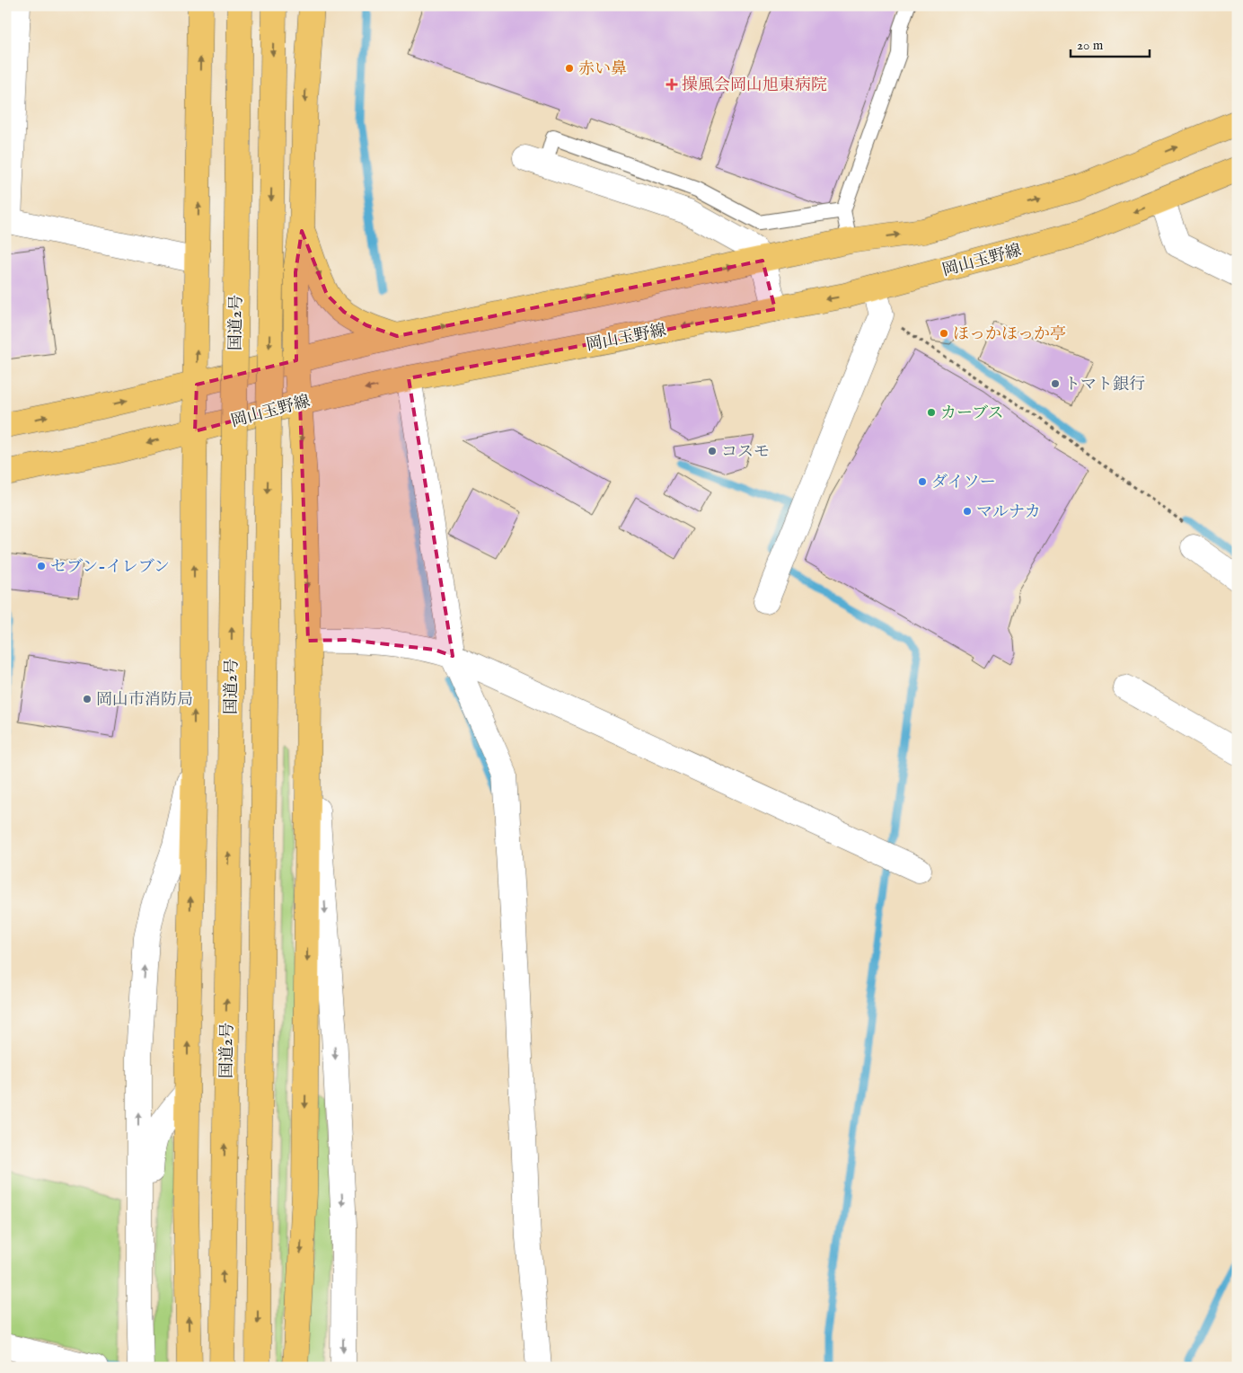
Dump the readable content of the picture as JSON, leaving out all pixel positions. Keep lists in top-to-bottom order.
{
  "streets": {
    "main road": ["岡山玉野線", "国道2号"]
  },
  "places": {
    "other": [
      "赤い鼻",
      "ほっかほっか亭",
      "トマト銀行",
      "カーブス",
      "コスモ",
      "ダイソー",
      "マルナカ",
      "セブン-イレブン",
      "岡山市消防局"
    ],
    "health": ["操風会岡山旭東病院"]
  },
  "scale_bar": "20 m"
}
